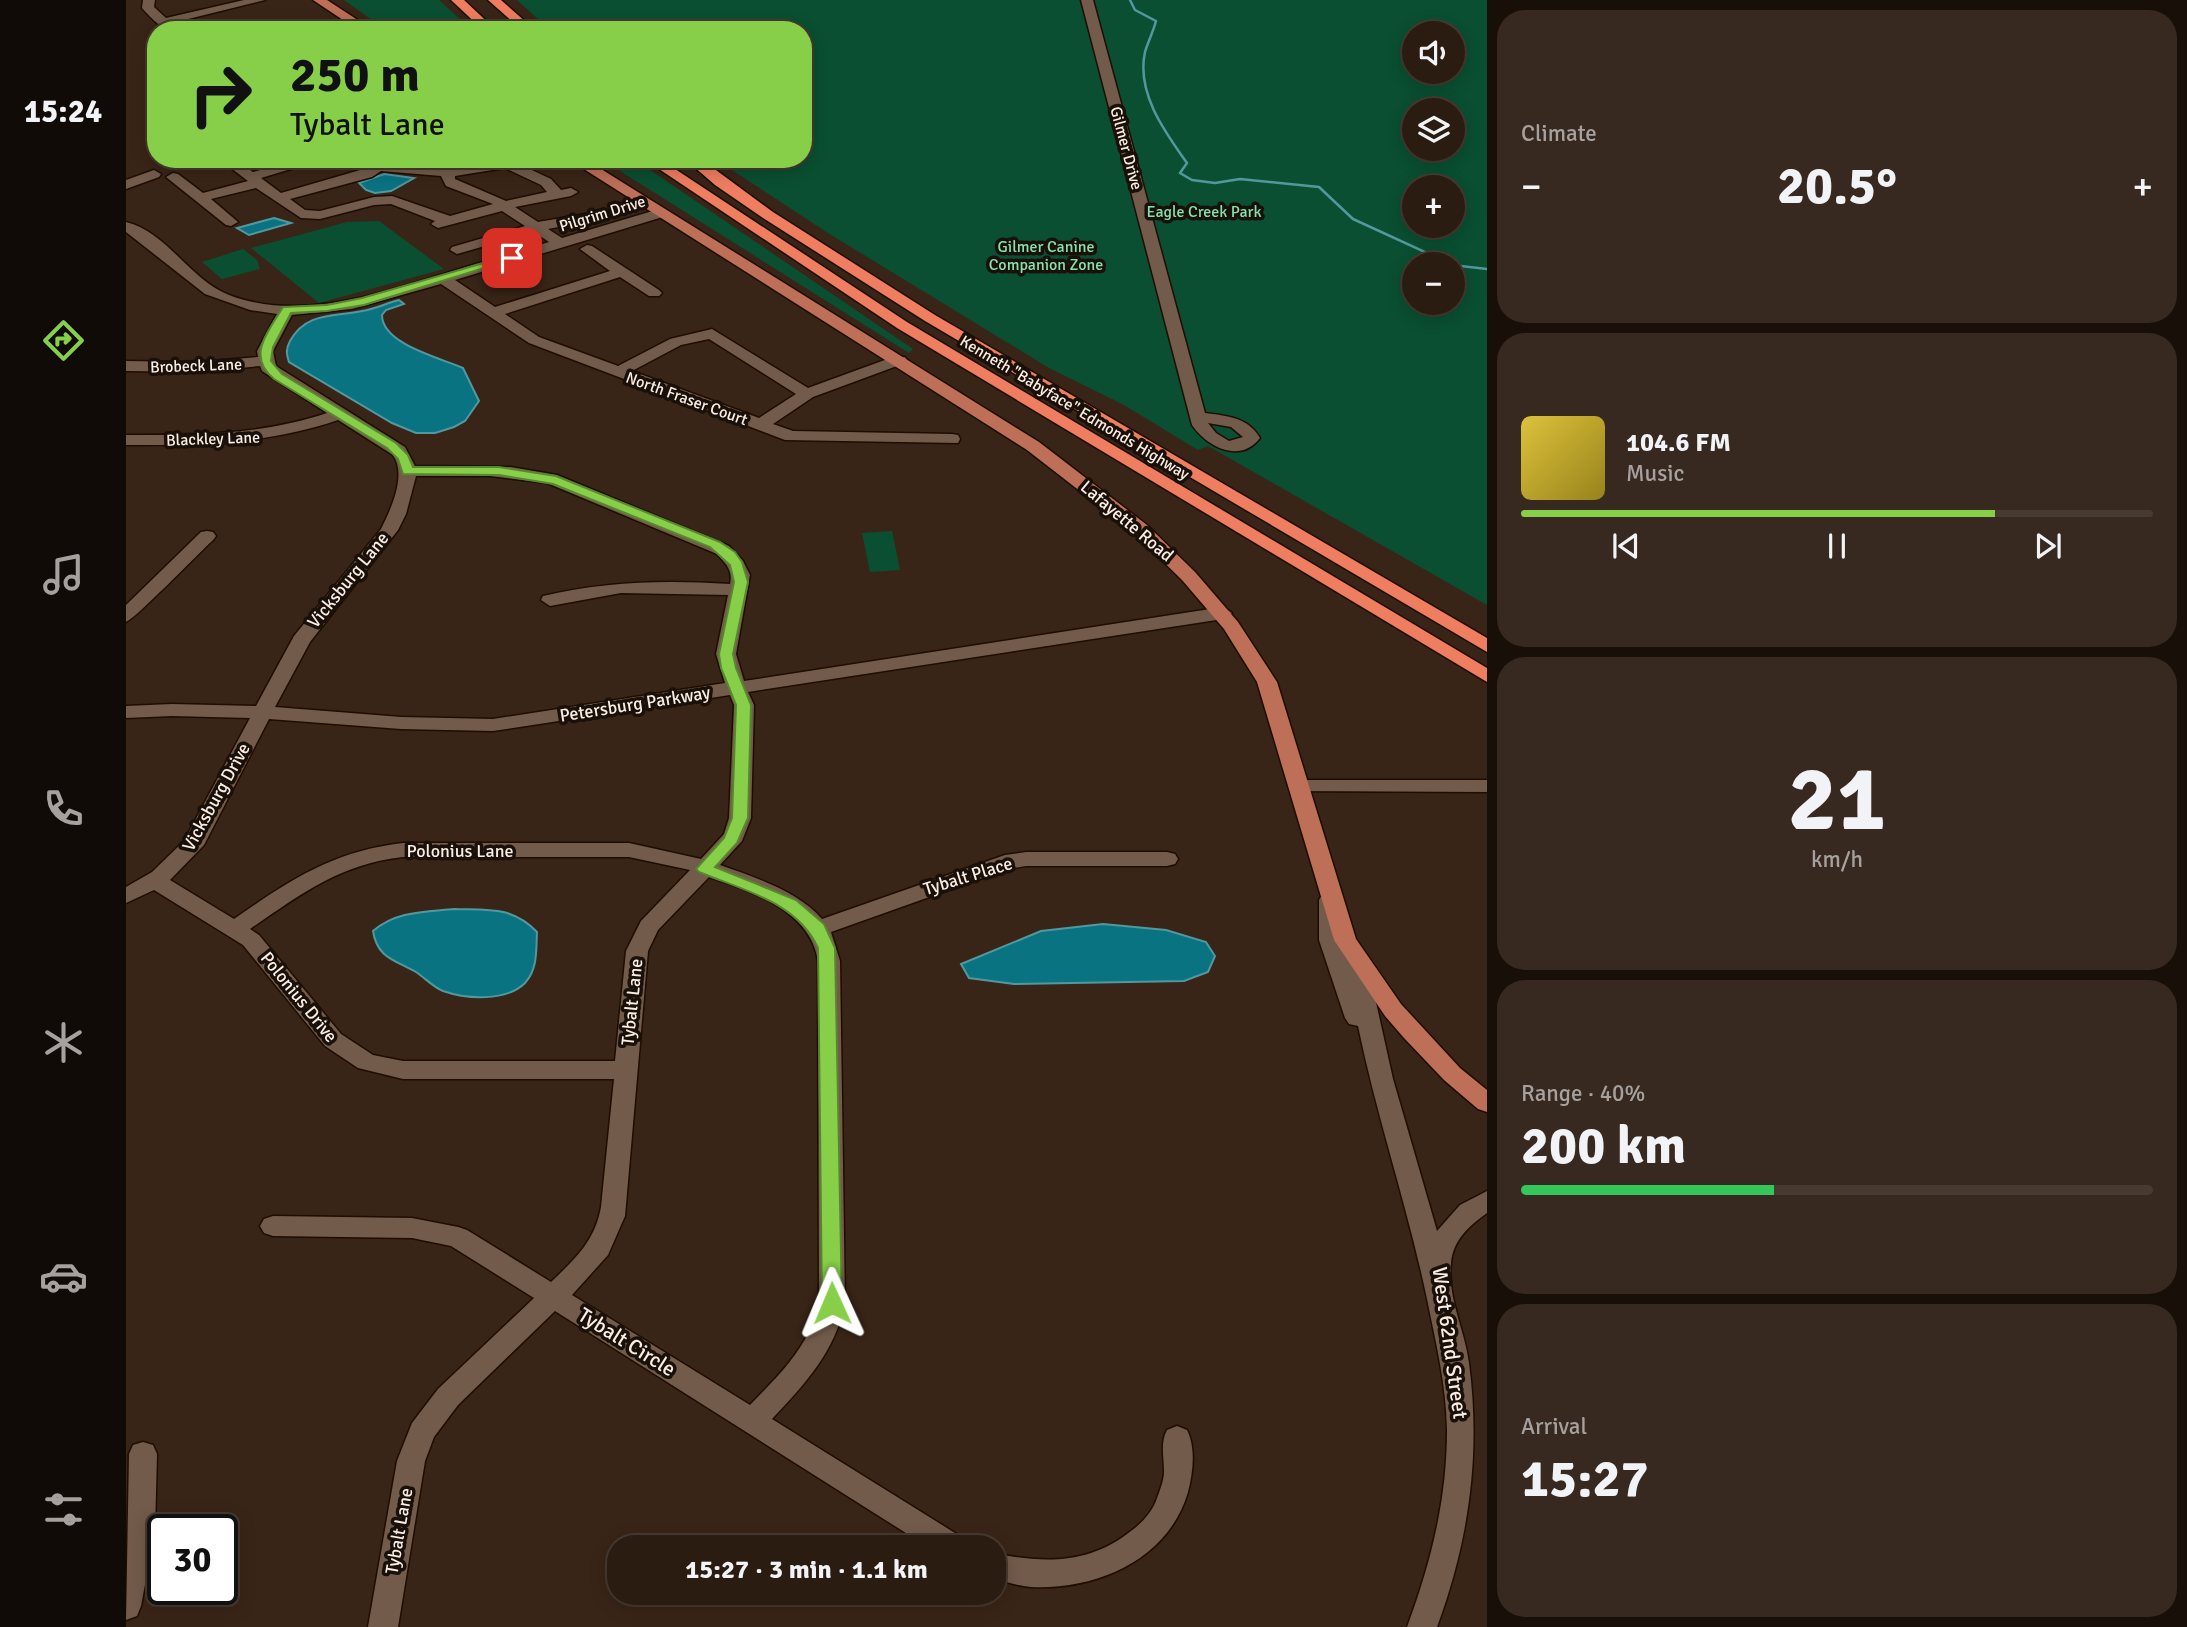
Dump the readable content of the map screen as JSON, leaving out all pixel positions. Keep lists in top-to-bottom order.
{
  "streets": {
    "highway": ["Kenneth \"Babyface\" Edmonds Highway"],
    "main road": ["Lafayette Road"],
    "street": [
      "Gilmer Drive",
      "Pilgrim Drive",
      "Brobeck Lane",
      "North Fraser Court",
      "Blackley Lane",
      "Vicksburg Lane",
      "Petersburg Parkway",
      "Vicksburg Drive",
      "Polonius Lane",
      "Tybalt Place",
      "Polonius Drive",
      "Tybalt Lane",
      "Tybalt Circle",
      "West 62nd Street"
    ]
  },
  "crossings": [
    ["Pilgrim Drive", "North Fraser Court"],
    ["Pilgrim Drive", "Lafayette Road"],
    ["Lafayette Road", "Petersburg Parkway"],
    ["Vicksburg Lane", "Petersburg Parkway"],
    ["Vicksburg Lane", "Vicksburg Drive"],
    ["Vicksburg Lane", "Tybalt Lane"],
    ["Petersburg Parkway", "Vicksburg Drive"],
    ["Petersburg Parkway", "Tybalt Lane"],
    ["Vicksburg Drive", "Polonius Drive"],
    ["Polonius Lane", "Tybalt Place"],
    ["Polonius Lane", "Polonius Drive"],
    ["Polonius Lane", "Tybalt Lane"],
    ["Polonius Drive", "Tybalt Lane"],
    ["Tybalt Lane", "Tybalt Circle"]
  ],
  "parks": ["Eagle Creek Park", "Gilmer Canine Companion Zone"],
  "page": {
    "tabs": "15:24",
    "tile": [
      "Climate",
      ["21", "km/h"],
      ["Range · 40%", "200 km"],
      ["Arrival", "15:27"]
    ],
    "map_buttons": ["+", "−"],
    "turn": ["250 m", "Tybalt Lane"],
    "heat": ["−", "20.5°", "+"],
    "song": ["104.6 FM", "Music"],
    "limit": "30",
    "trip": "15:27 · 3 min · 1.1 km"
  }
}
